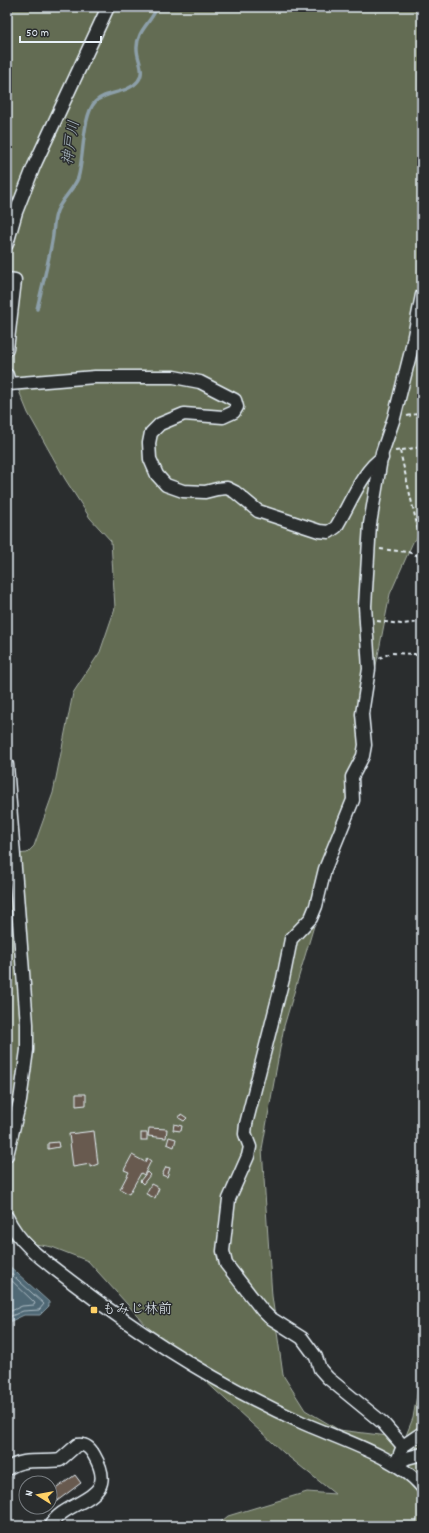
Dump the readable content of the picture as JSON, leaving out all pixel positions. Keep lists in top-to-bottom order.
{
  "water": ["神戸川"],
  "places": {
    "transit": ["もみじ林前"]
  },
  "scale_bar": "50 m",
  "north": "left"
}
